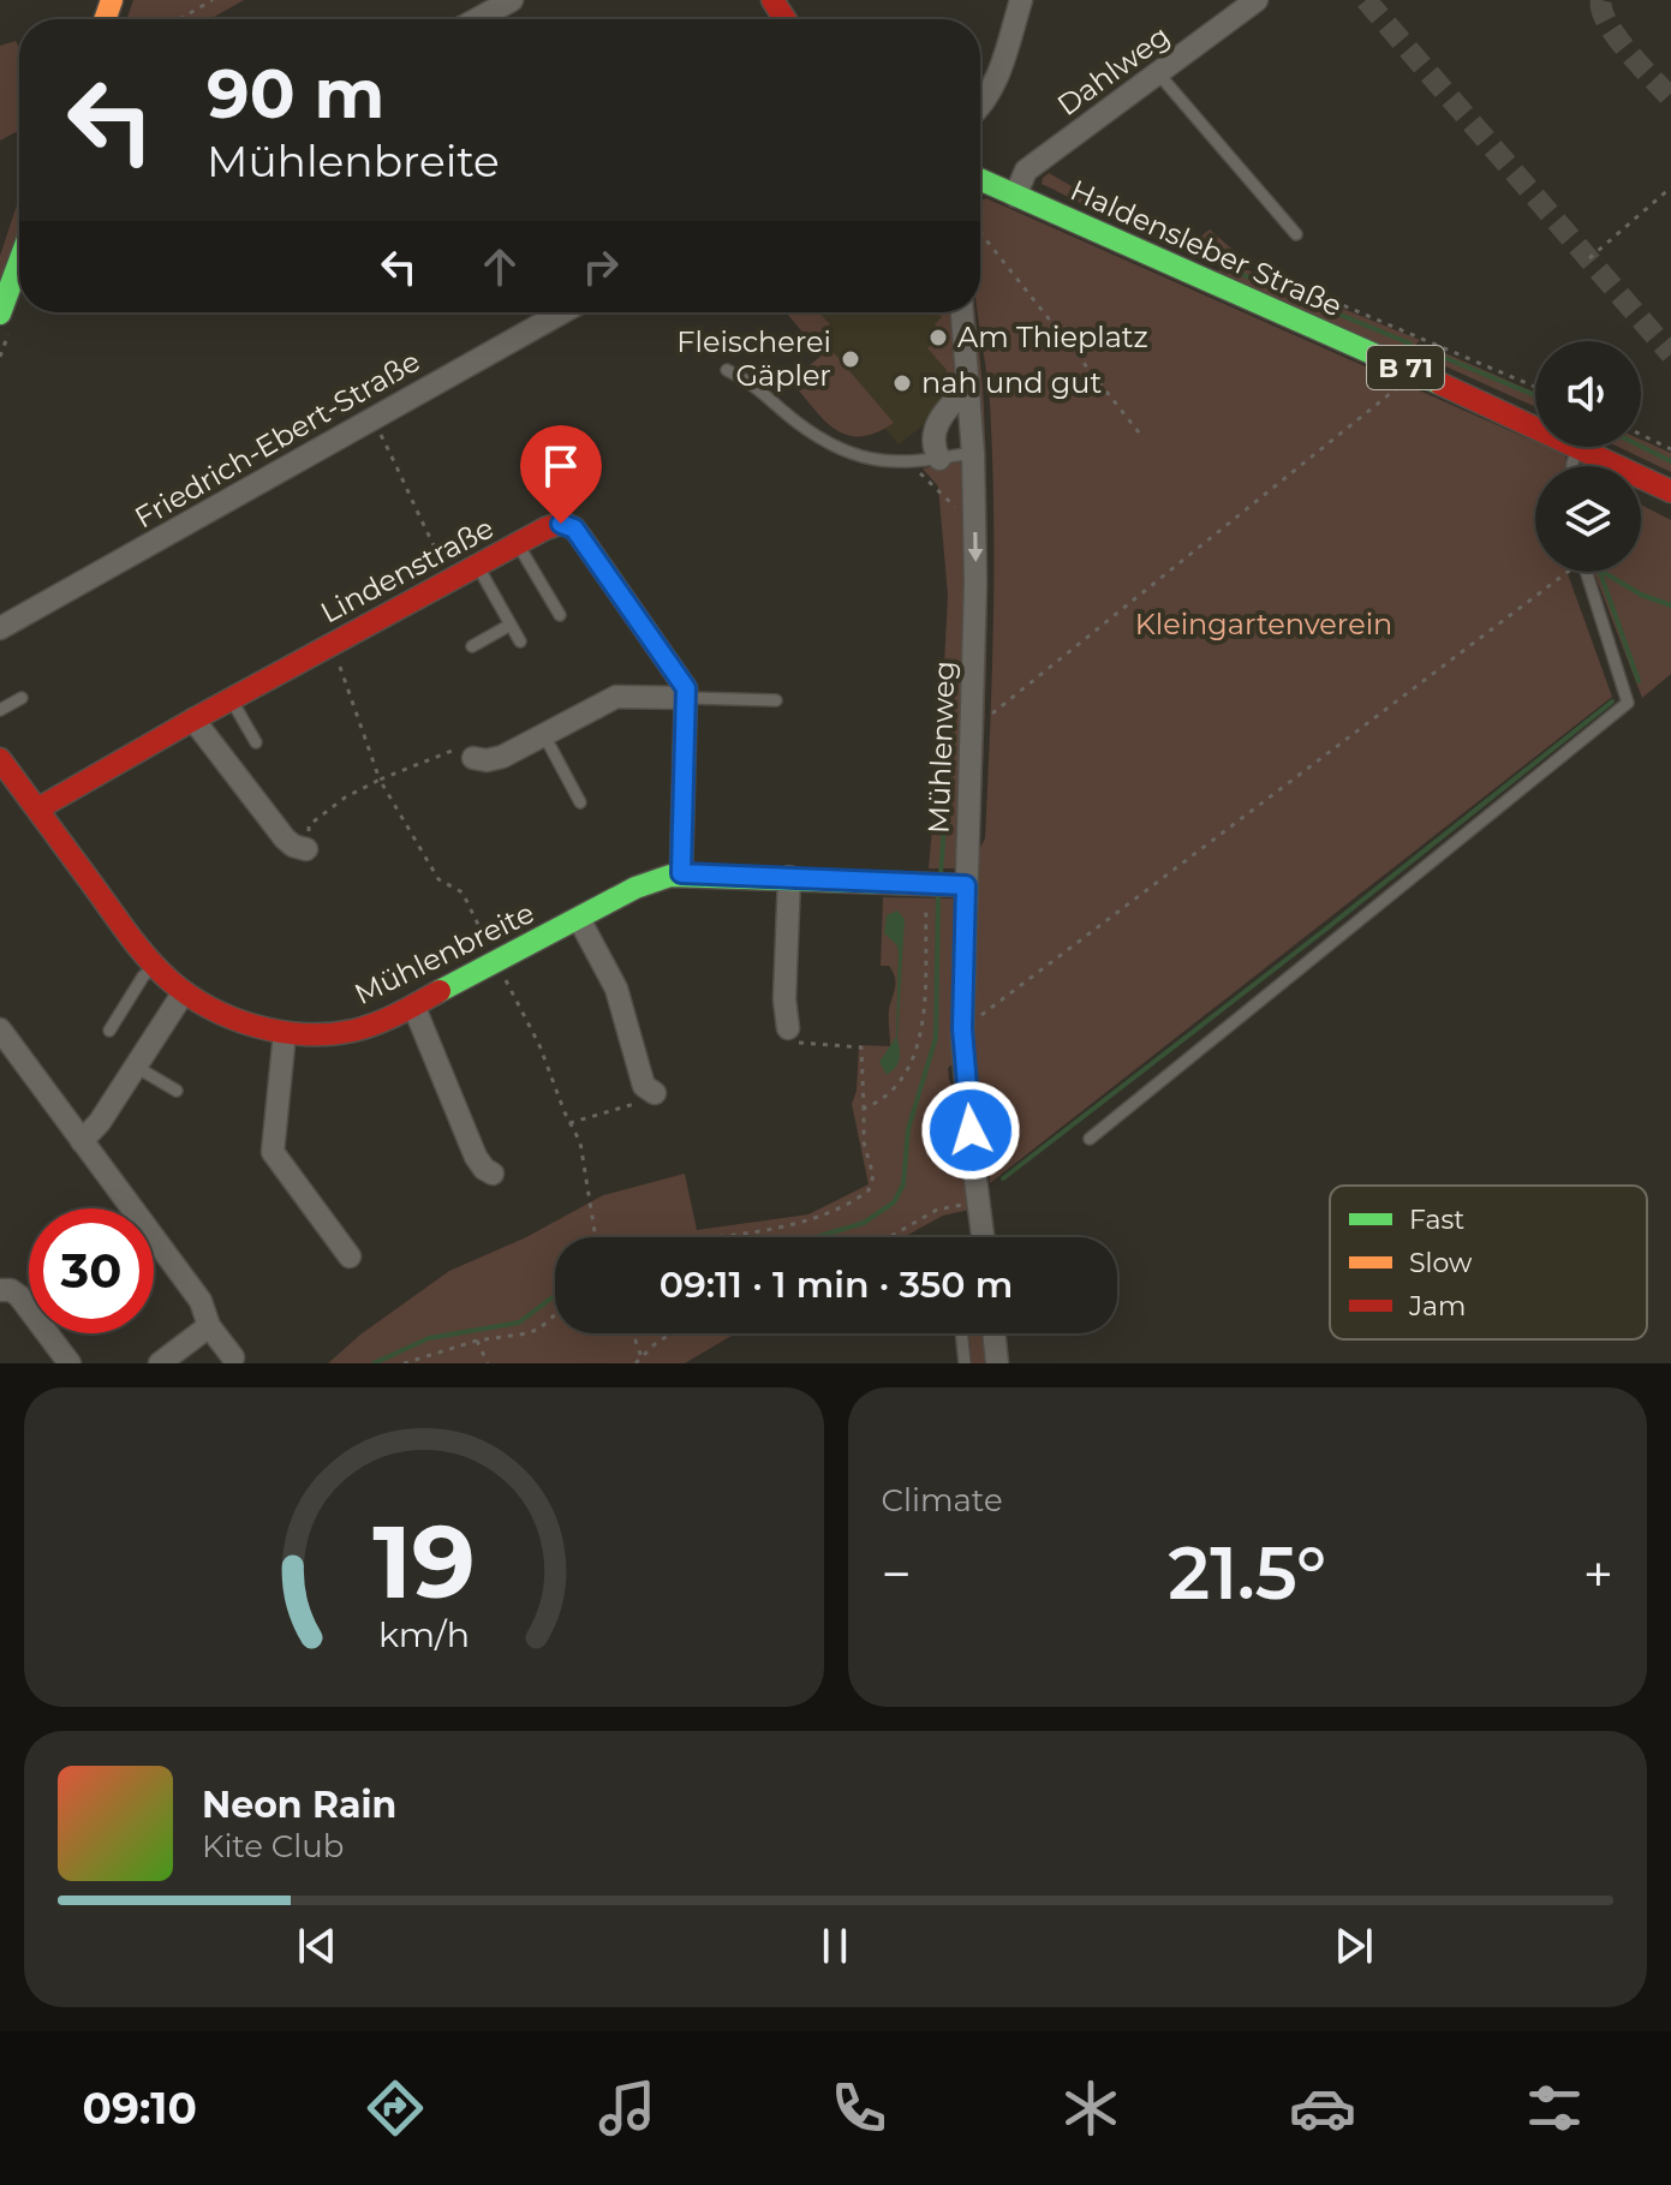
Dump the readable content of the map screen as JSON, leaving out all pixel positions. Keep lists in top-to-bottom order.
{
  "streets": {
    "street": [
      "Dahlweg",
      "Haldensleber Straße",
      "B 71",
      "Friedrich-Ebert-Straße",
      "Lindenstraße",
      "Mühlenweg",
      "Mühlenbreite"
    ]
  },
  "crossings": [
    ["Dahlweg", "Haldensleber Straße"],
    ["Lindenstraße", "Mühlenbreite"],
    ["Mühlenweg", "Mühlenbreite"]
  ],
  "one_way": ["Mühlenweg"],
  "parks": ["Kleingartenverein"],
  "places": ["Am Thieplatz", "Fleischerei Gäpler", "nah und gut"],
  "legend": ["Fast", "Slow", "Jam"],
  "page": {
    "turn": ["90 m", "Mühlenbreite"],
    "limit": "30",
    "trip": "09:11 · 1 min · 350 m",
    "tile": "Climate",
    "heat": ["−", "21.5°", "+"],
    "song": ["Neon Rain", "Kite Club"],
    "tabs": "09:10",
    "gauge": ["19", "km/h"]
  }
}
